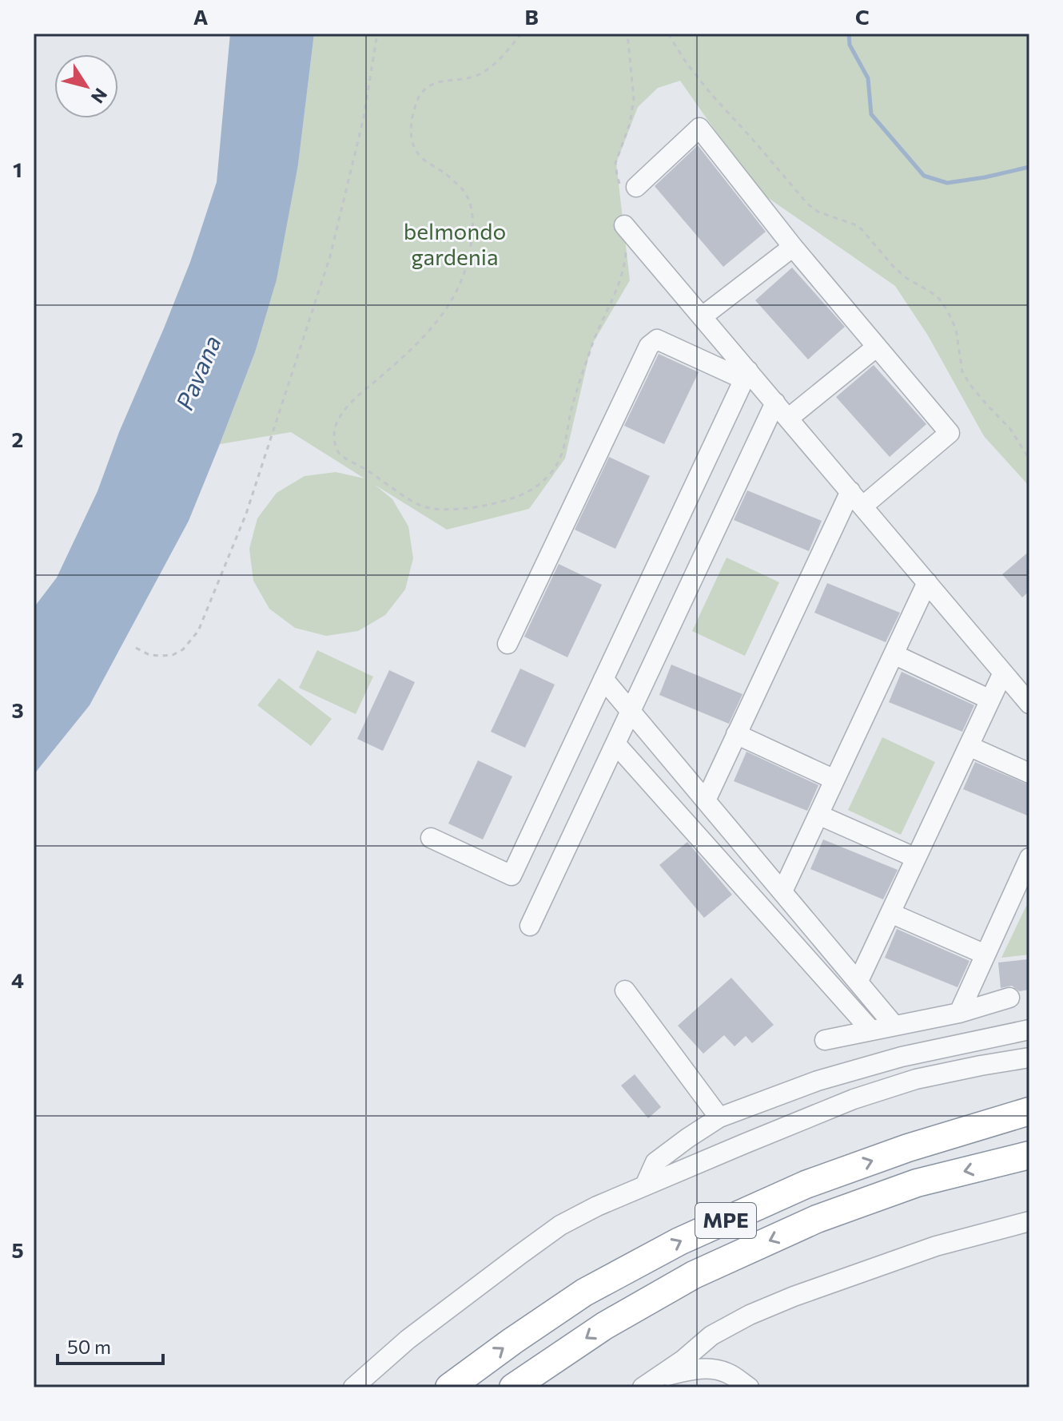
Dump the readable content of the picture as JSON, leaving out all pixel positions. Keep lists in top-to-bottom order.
{
  "streets": {
    "highway": ["MPE"]
  },
  "water": ["Pavana"],
  "parks": ["belmondo gardenia"],
  "scale_bar": "50 m",
  "north": "bottom right",
  "grid": {
    "columns": ["A", "B", "C"],
    "rows": [
      "1",
      "2",
      "3",
      "4",
      "5"
    ]
  }
}
